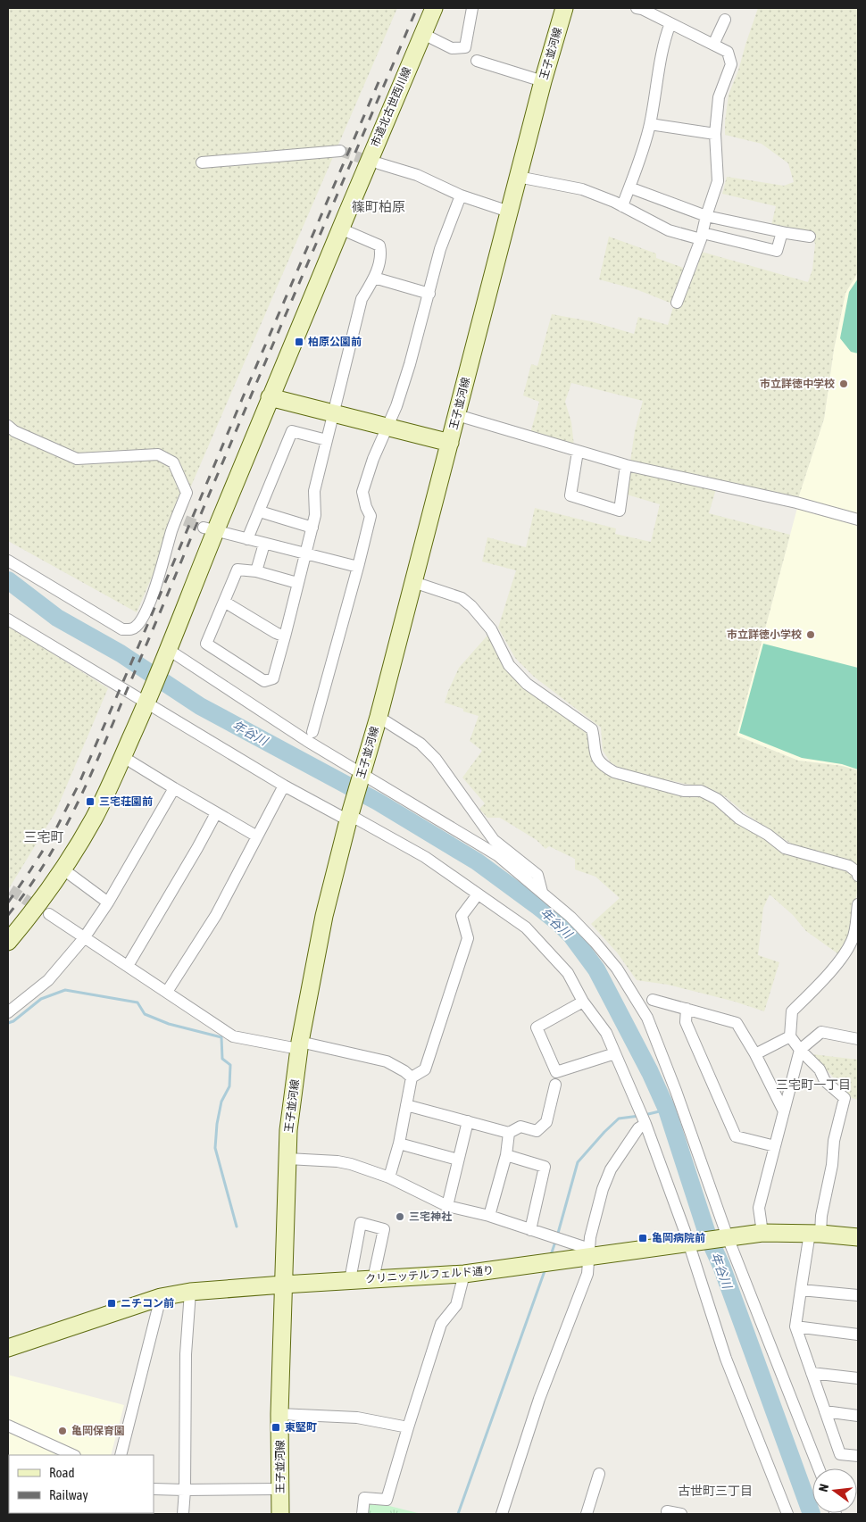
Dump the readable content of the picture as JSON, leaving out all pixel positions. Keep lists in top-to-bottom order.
{
  "streets": {
    "street": ["王子並河線", "市道北古世西川線", "クリニッテルフェルド通り"]
  },
  "crossings": [
    ["王子並河線", "クリニッテルフェルド通り"]
  ],
  "districts": [
    "篠町柏原",
    "三宅町",
    "三宅町一丁目",
    "古世町三丁目"
  ],
  "water": ["年谷川"],
  "places": {
    "transit": [
      "柏原公園前",
      "三宅荘園前",
      "亀岡病院前",
      "ニチコン前",
      "東堅町"
    ],
    "other": [
      "市立詳徳中学校",
      "市立詳徳小学校",
      "三宅神社",
      "亀岡保育園"
    ]
  },
  "legend": ["Road", "Railway"],
  "north": "left"
}
